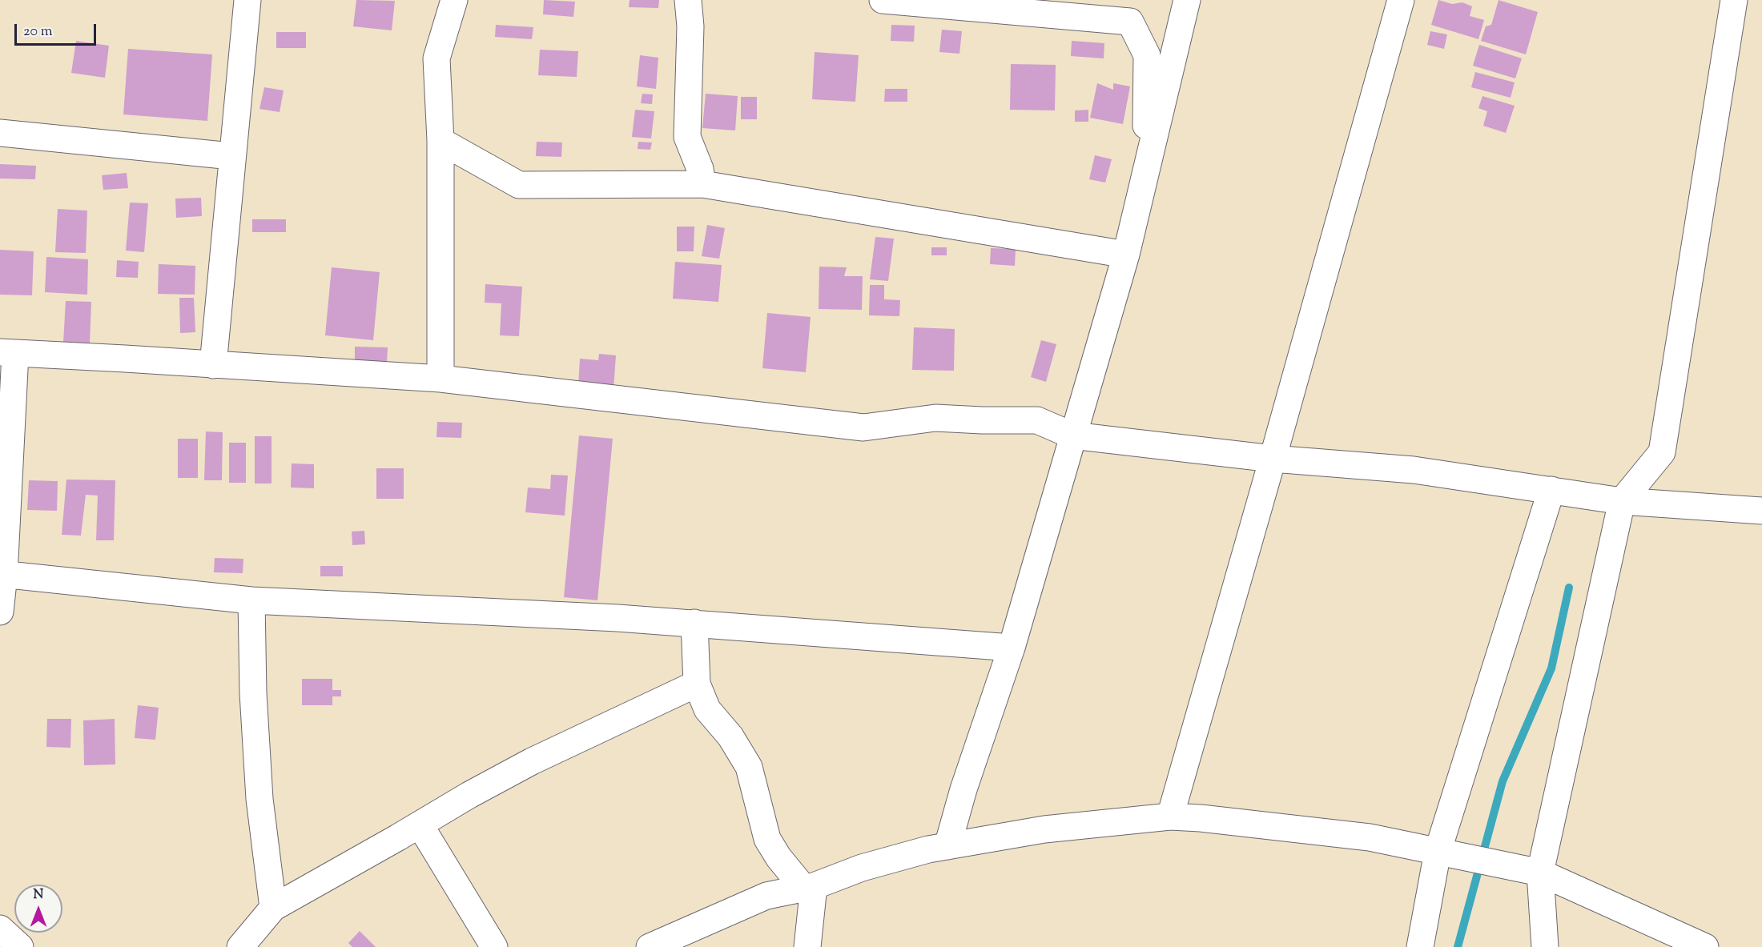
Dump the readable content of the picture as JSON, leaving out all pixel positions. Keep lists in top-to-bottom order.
{
  "scale_bar": "20 m",
  "north": "top"
}
